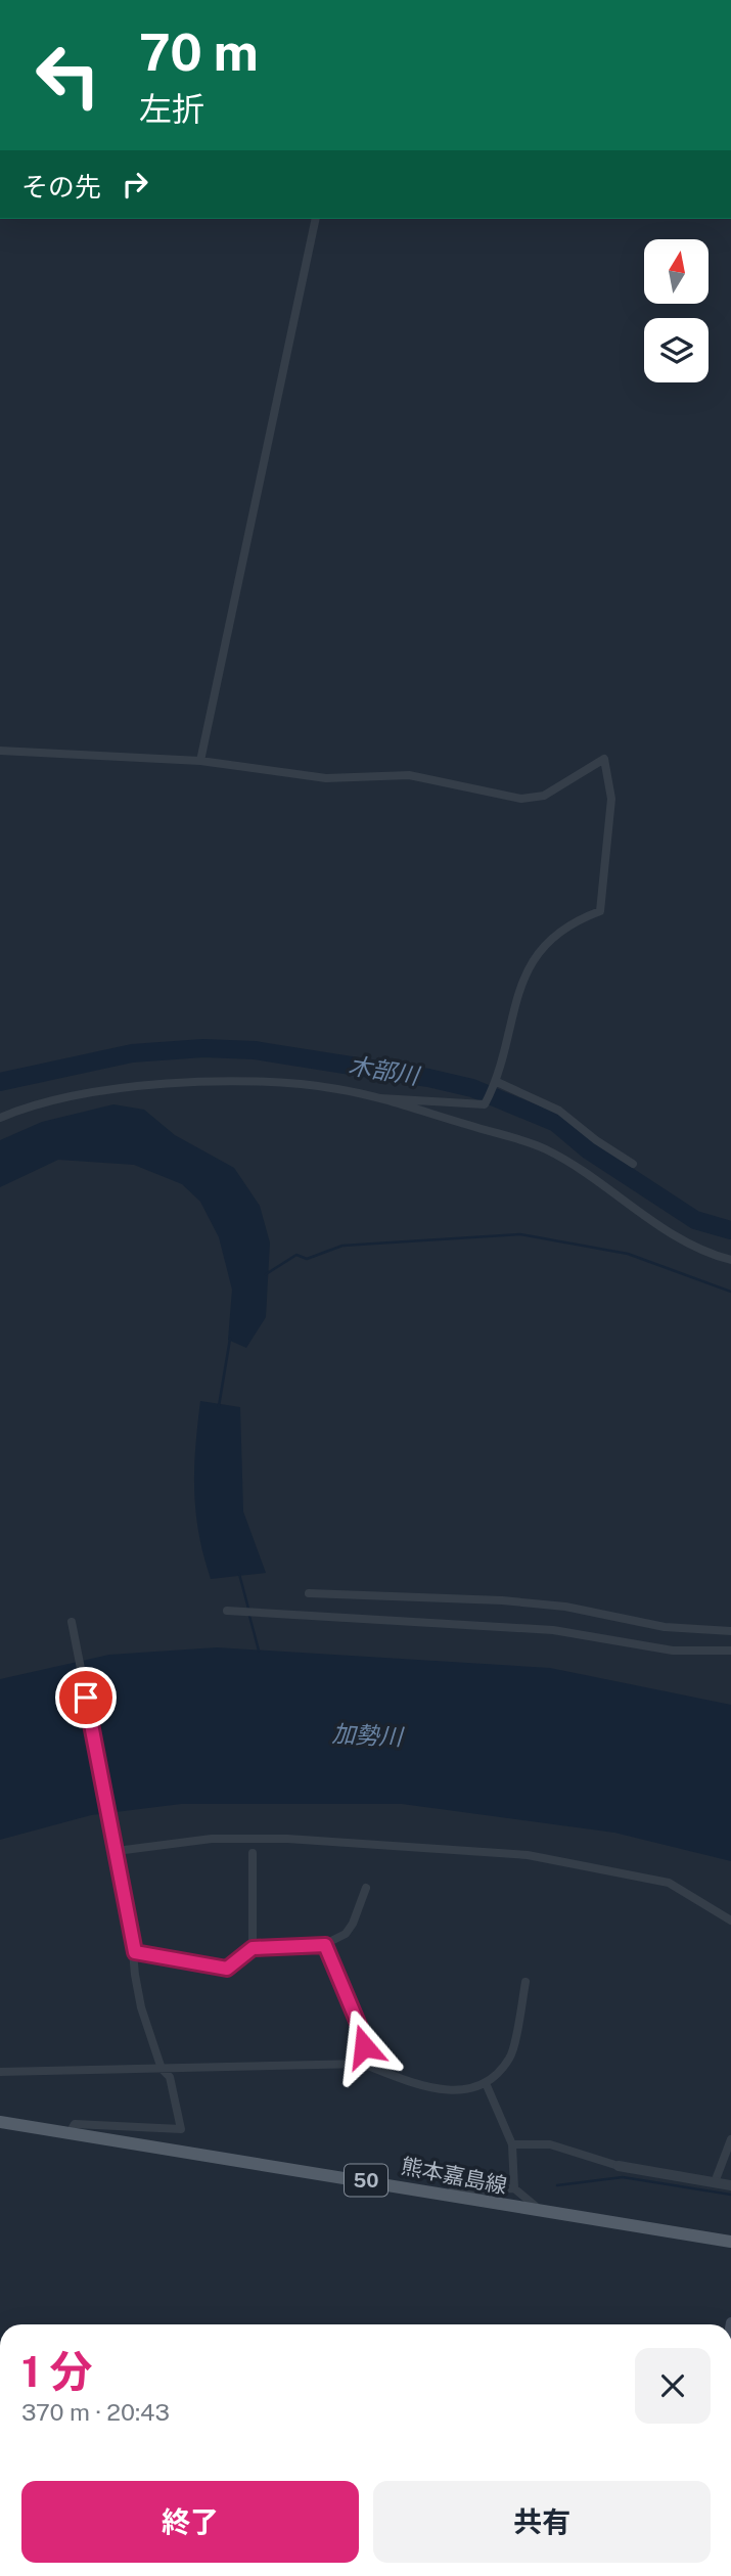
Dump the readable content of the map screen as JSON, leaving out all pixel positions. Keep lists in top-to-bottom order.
{
  "streets": {
    "main road": ["熊本嘉島線", "50"]
  },
  "water": ["木部川", "加勢川"],
  "north": "top",
  "page": {
    "turn": ["70 m", "左折"],
    "then": "その先",
    "heading": ["1 分", "370 m · 20:43"],
    "buttons": ["終了", "共有"]
  }
}
